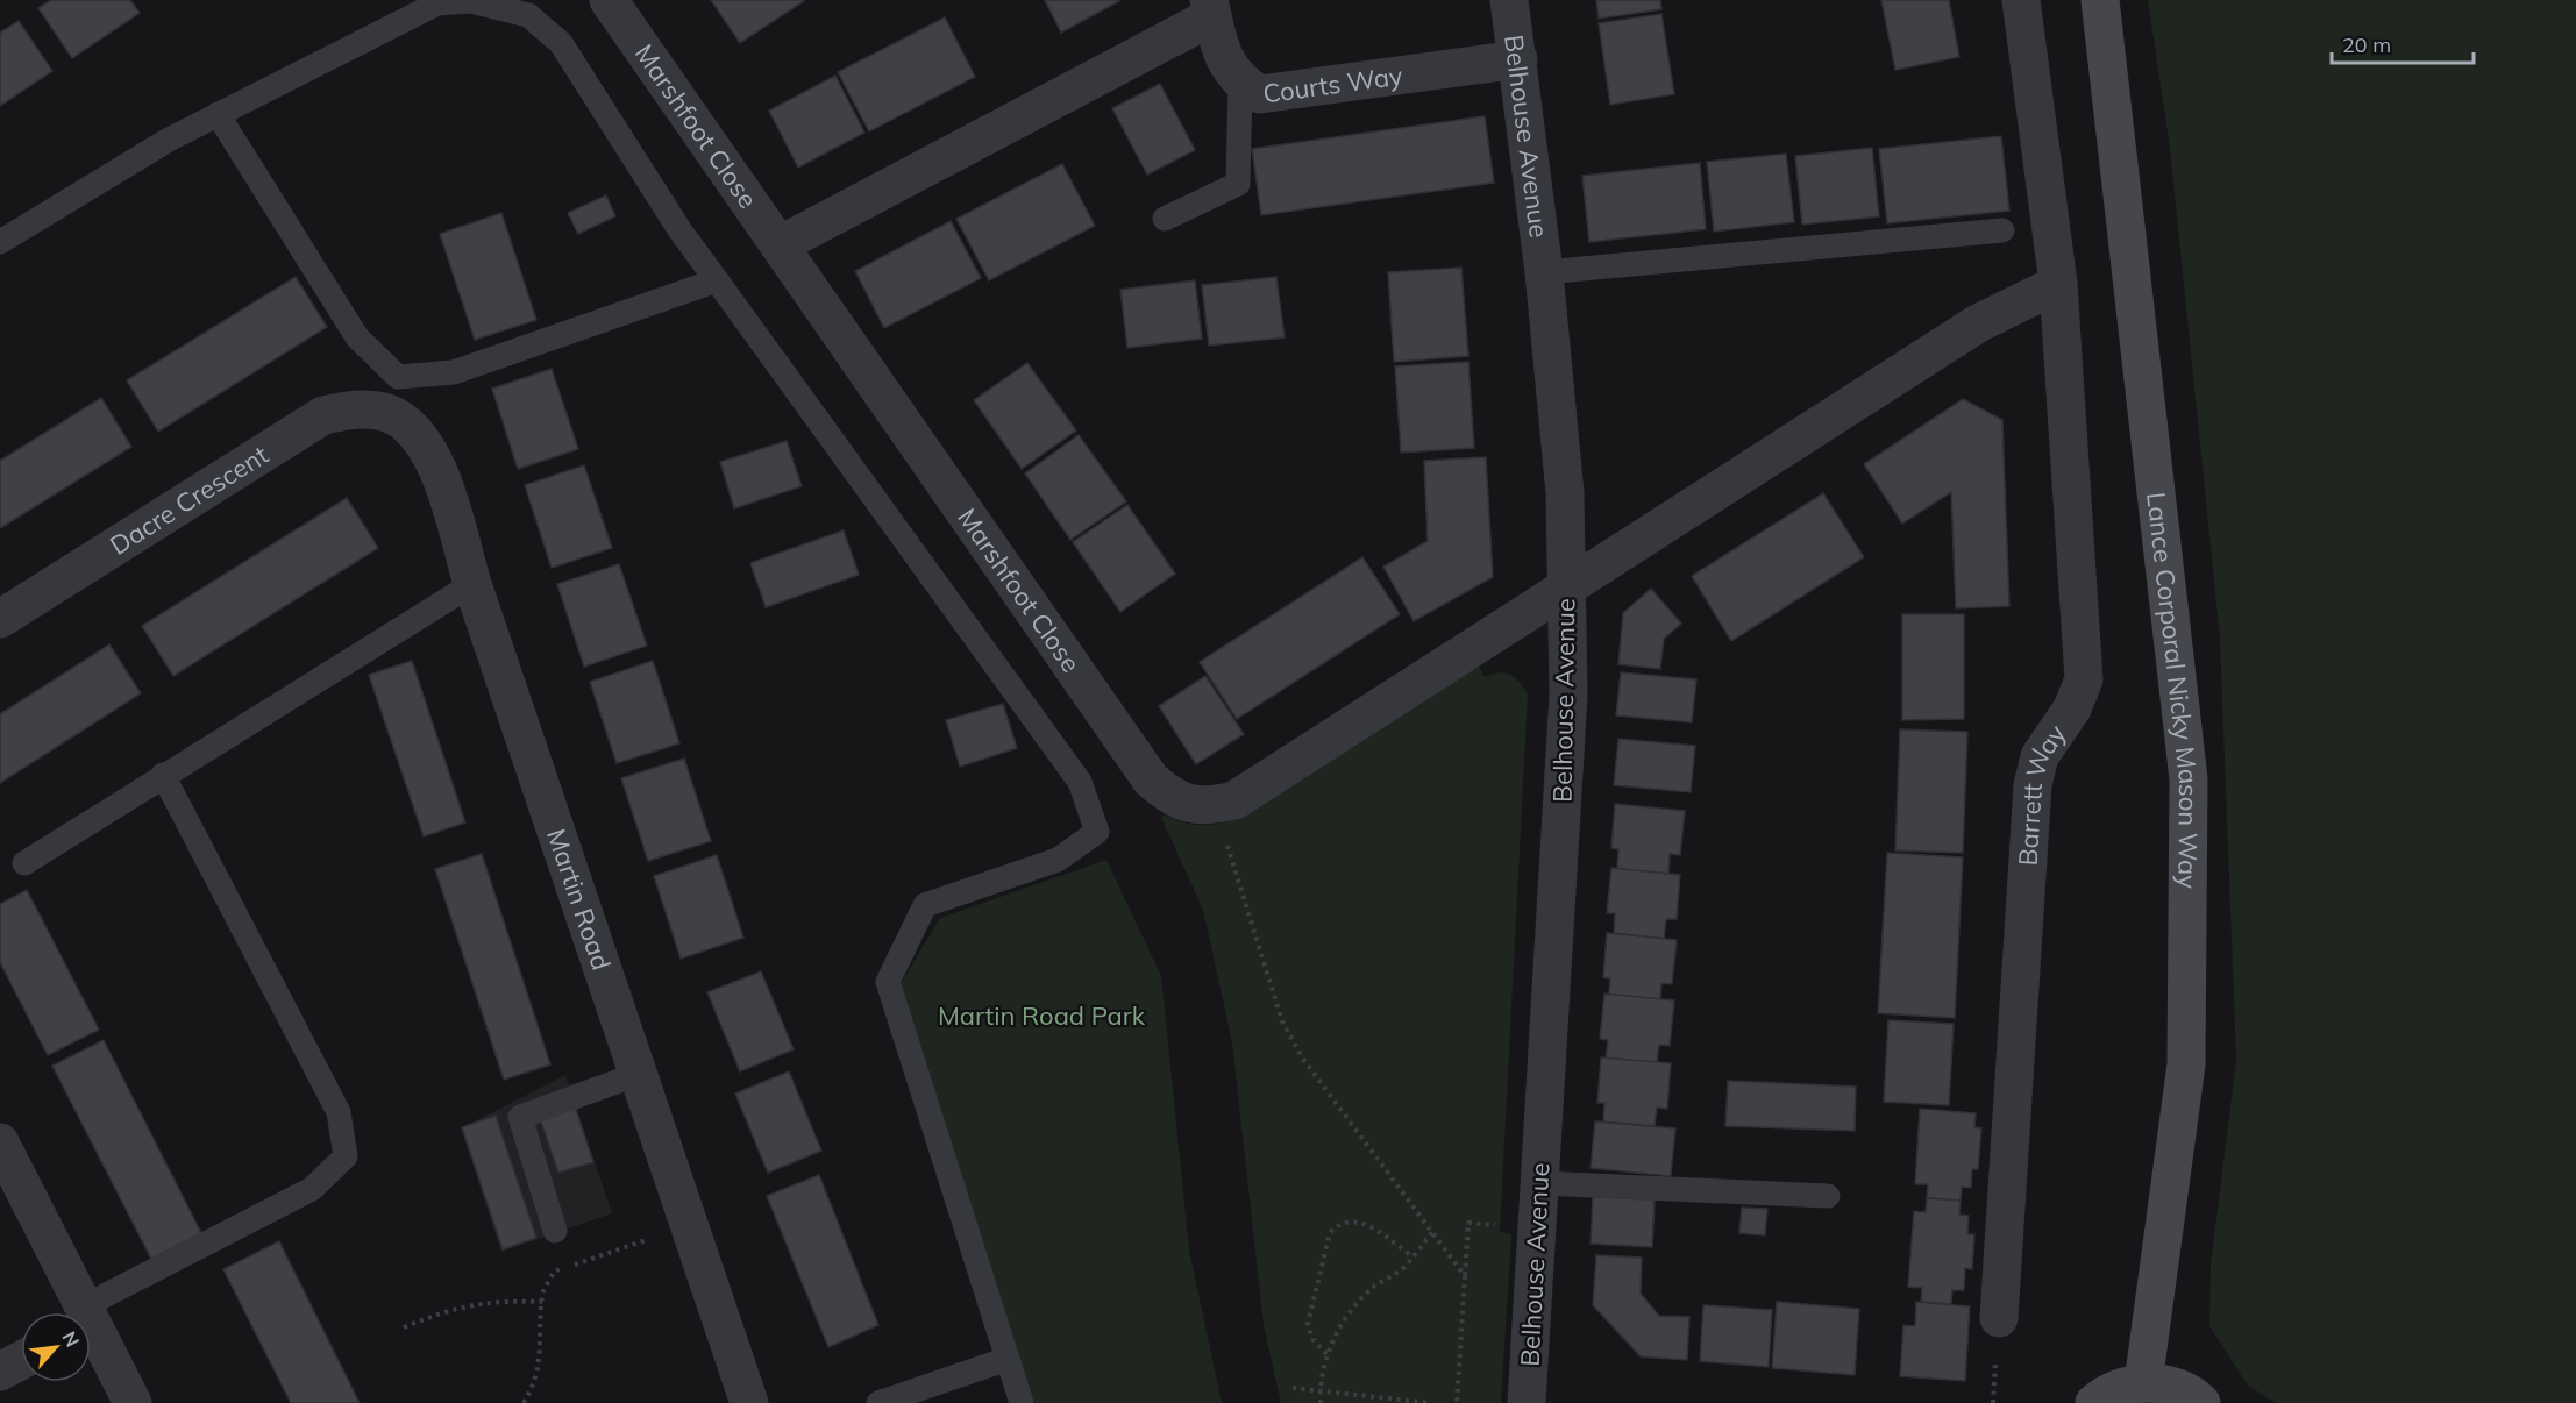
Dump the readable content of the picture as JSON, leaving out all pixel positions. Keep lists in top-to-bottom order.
{
  "streets": {
    "main road": ["Lance Corporal Nicky Mason Way"],
    "street": [
      "Courts Way",
      "Marshfoot Close",
      "Belhouse Avenue",
      "Dacre Crescent",
      "Barrett Way",
      "Martin Road"
    ]
  },
  "crossings": [
    ["Courts Way", "Belhouse Avenue"],
    ["Marshfoot Close", "Belhouse Avenue"],
    ["Marshfoot Close", "Barrett Way"],
    ["Dacre Crescent", "Martin Road"]
  ],
  "parks": ["Martin Road Park"],
  "scale_bar": "20 m",
  "north": "top right"
}
